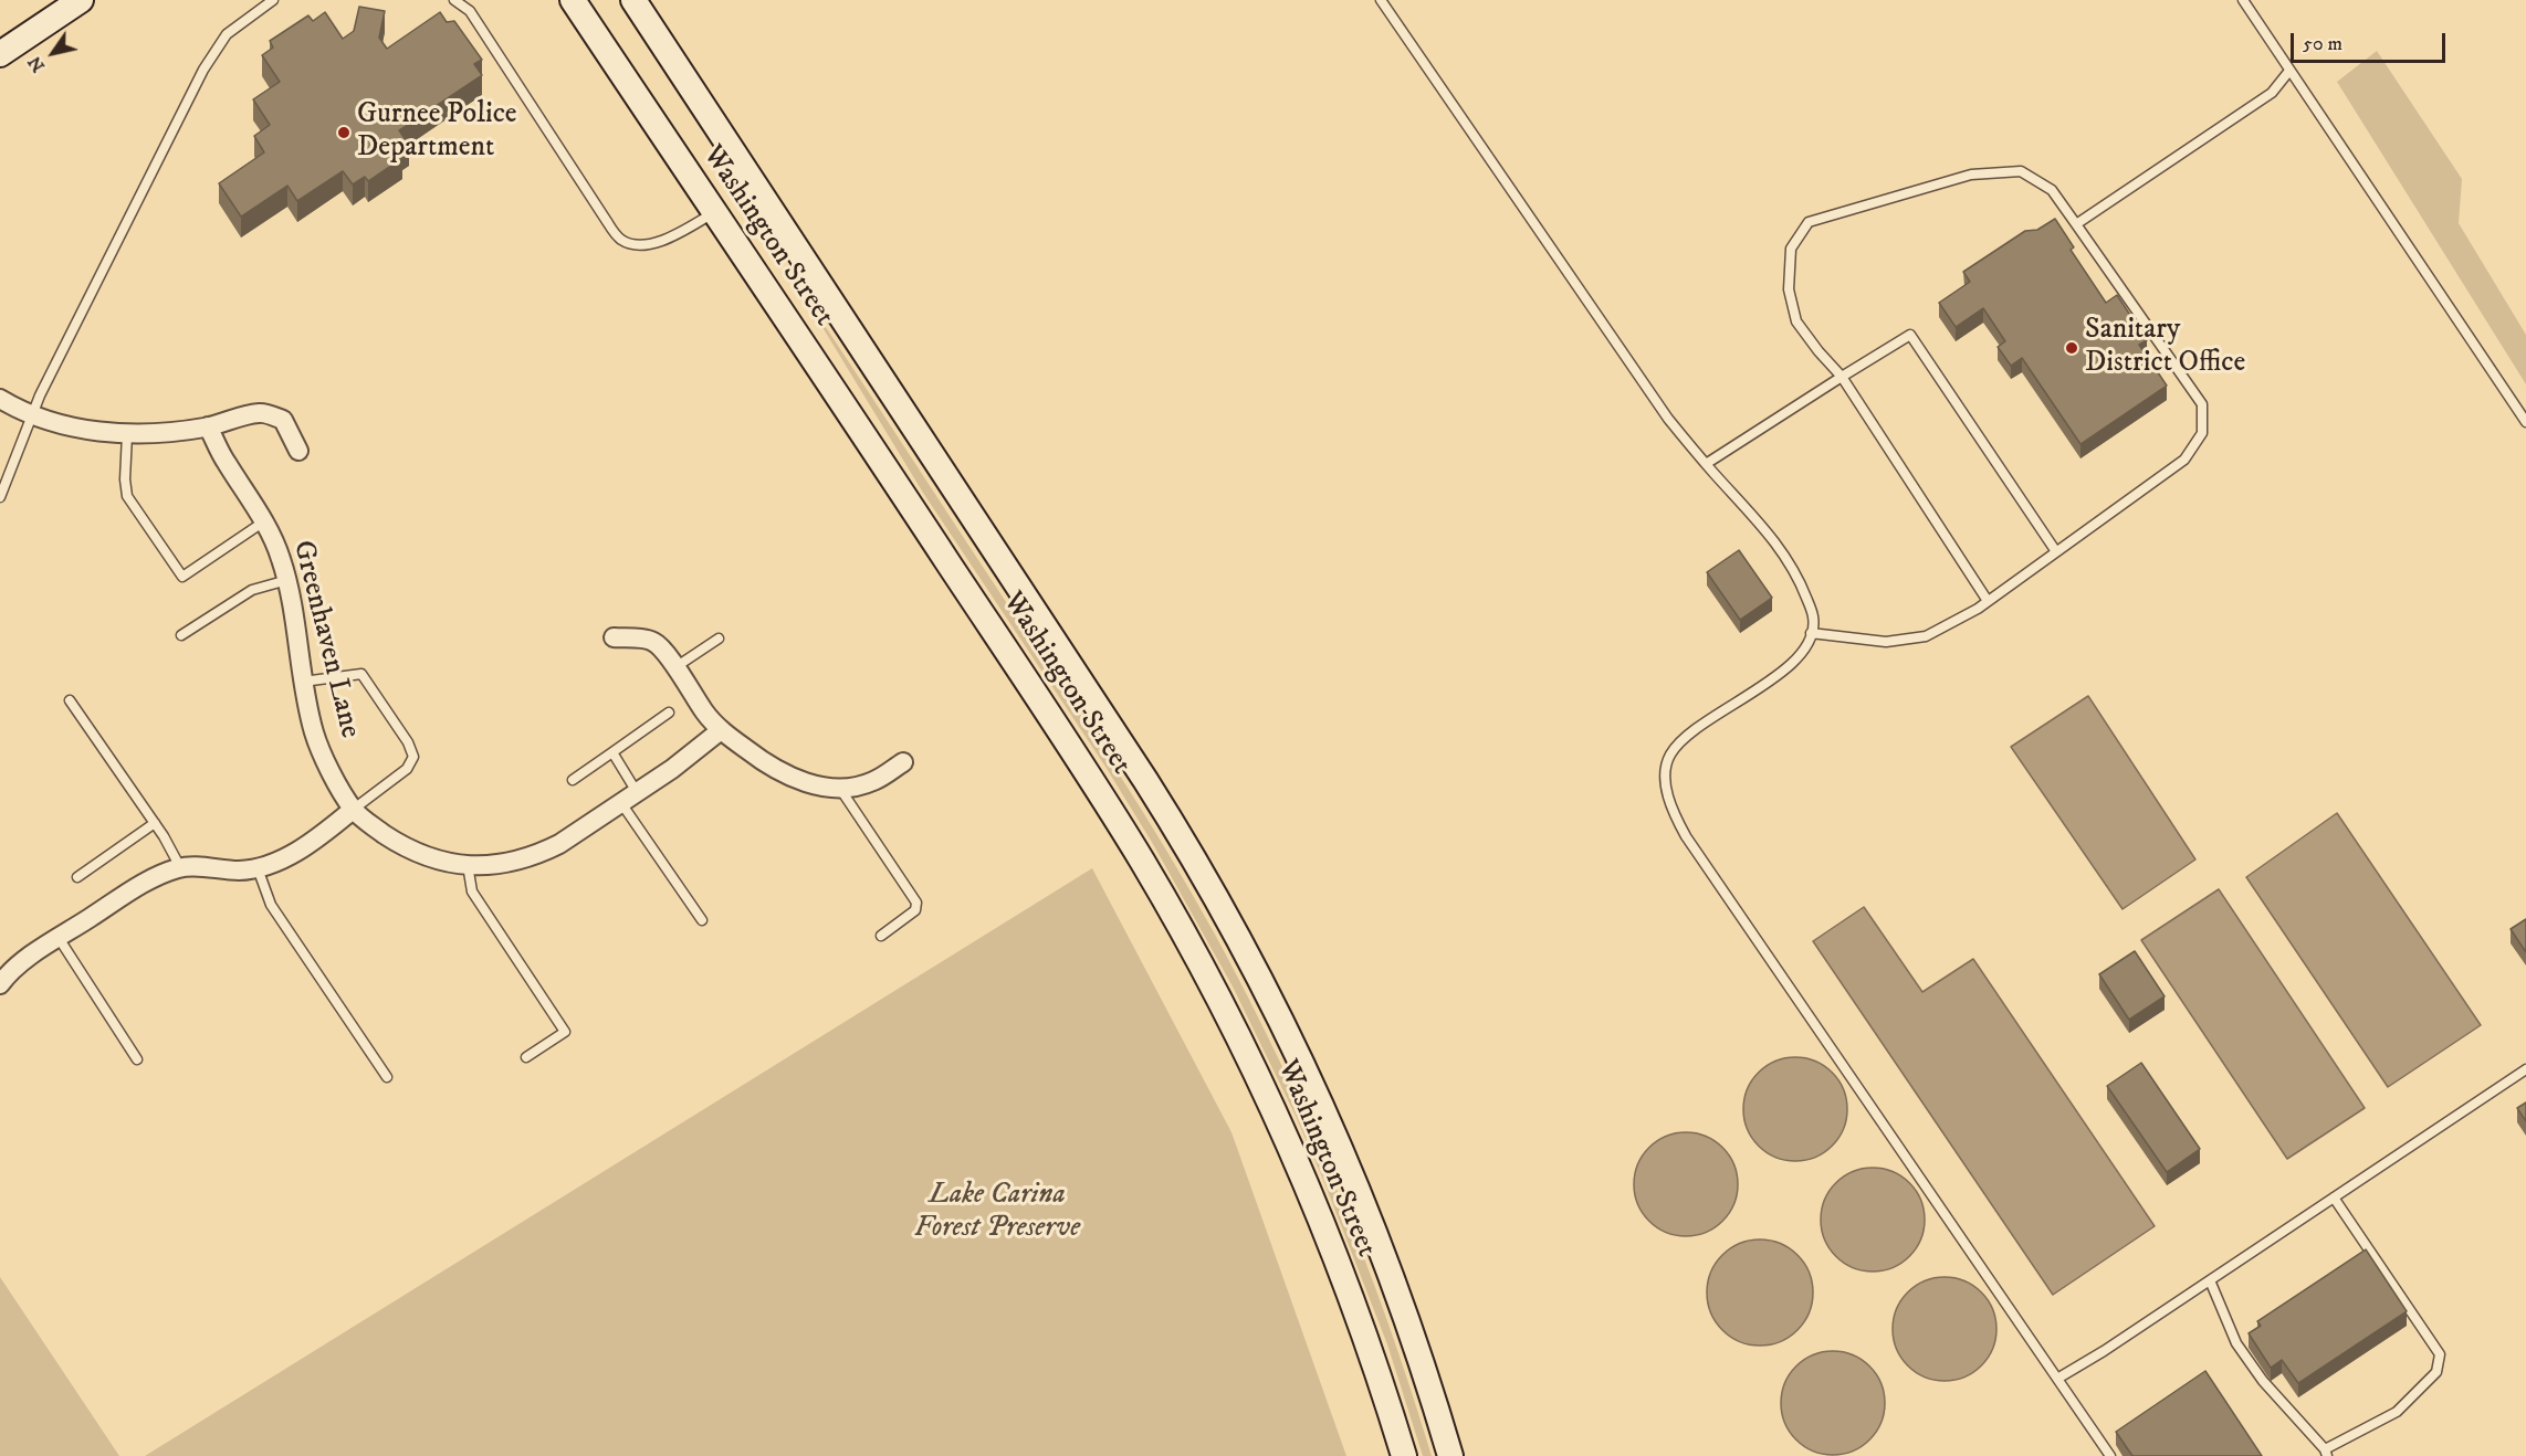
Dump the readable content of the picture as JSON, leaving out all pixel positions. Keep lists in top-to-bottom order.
{
  "streets": {
    "main road": ["Washington Street"],
    "street": ["Greenhaven Lane"]
  },
  "parks": ["Lake Carina Forest Preserve"],
  "places": ["Gurnee Police Department", "Sanitary District Office"],
  "scale_bar": "50 m",
  "north": "bottom left"
}
